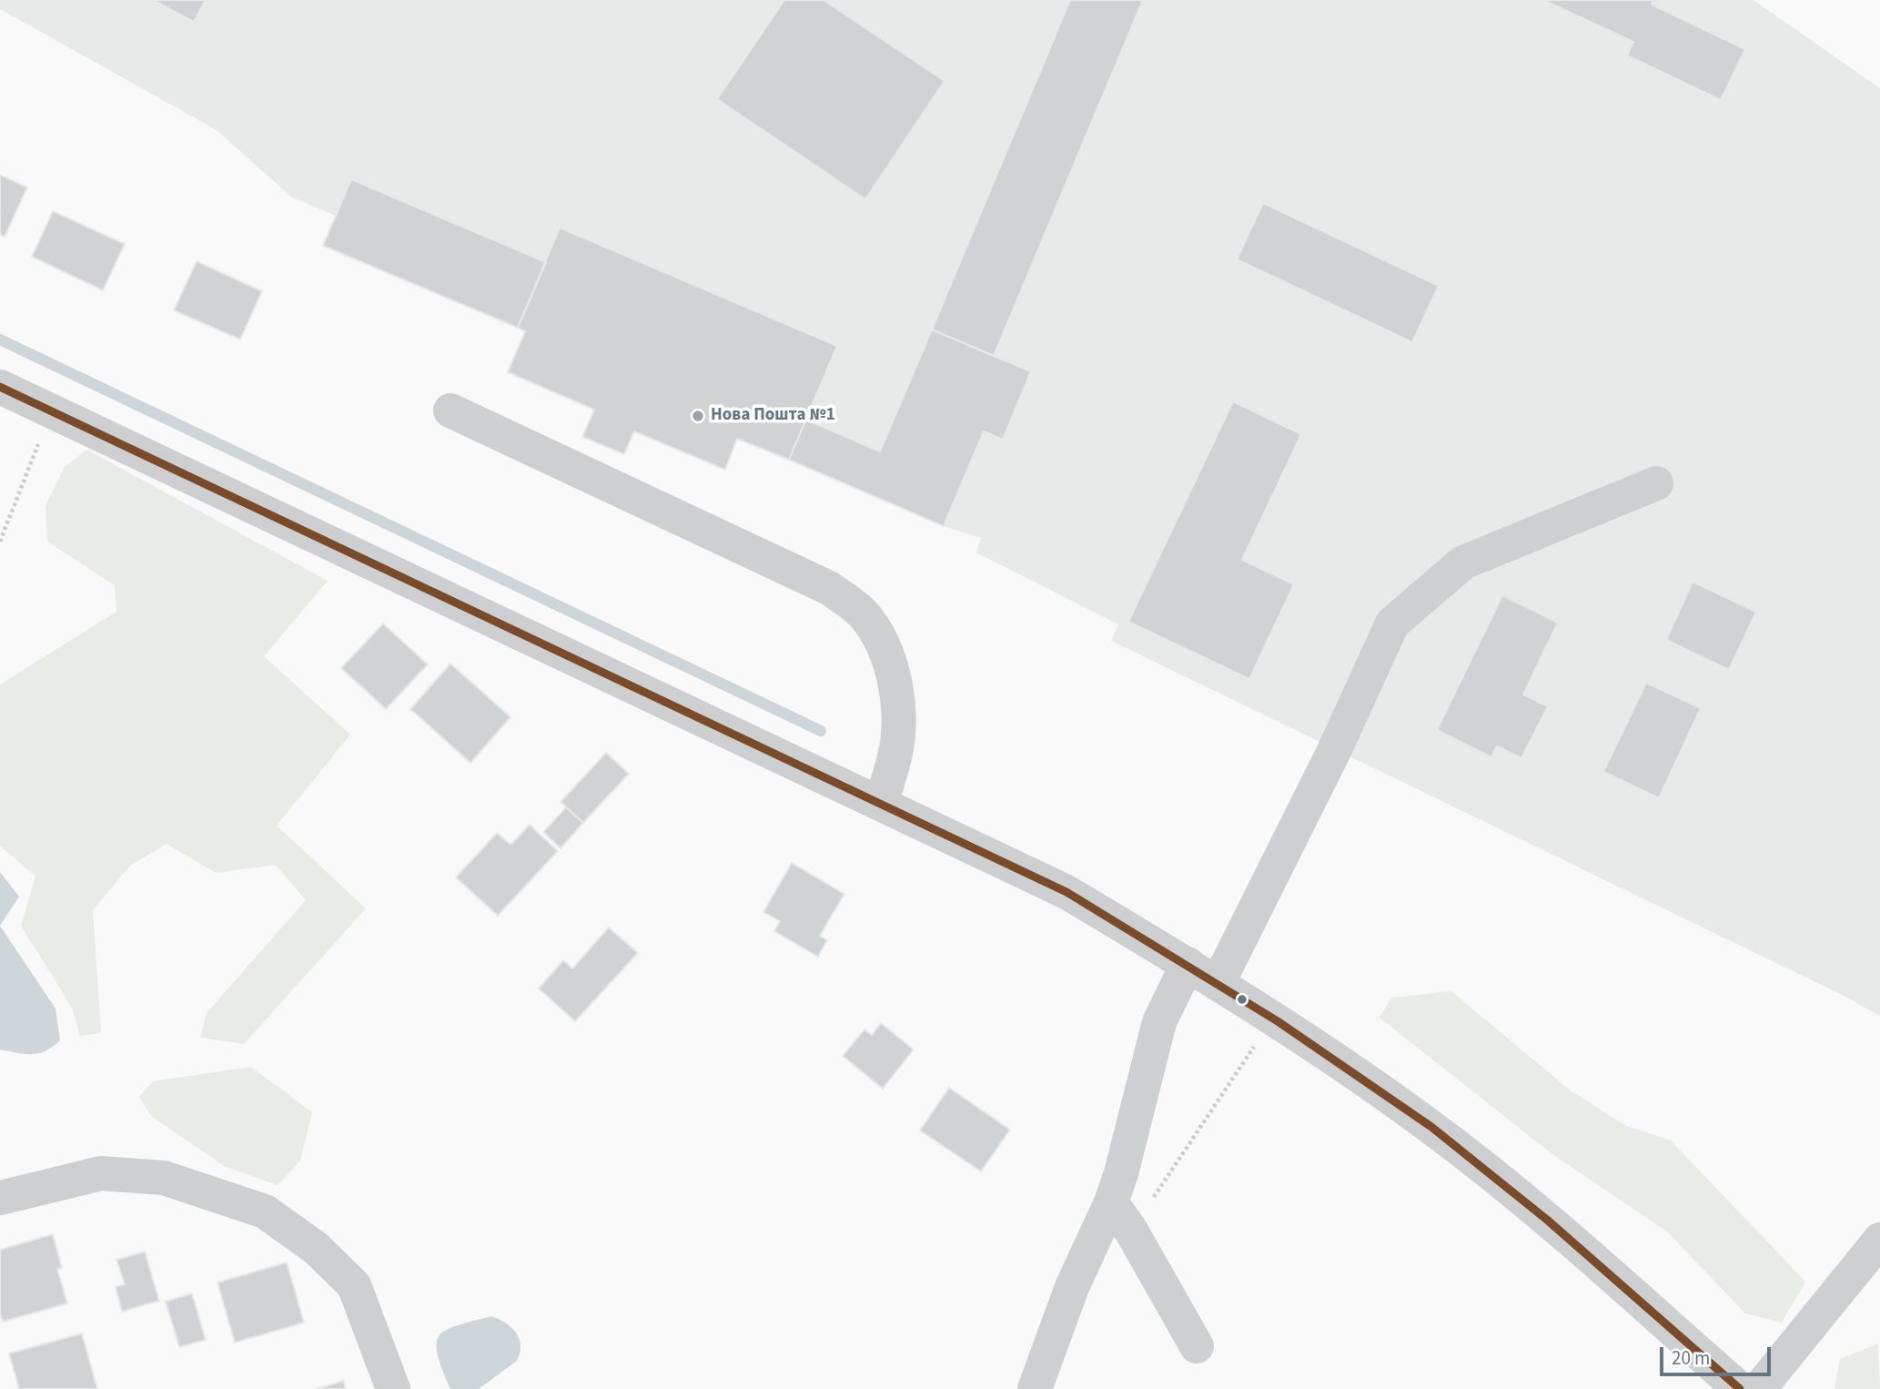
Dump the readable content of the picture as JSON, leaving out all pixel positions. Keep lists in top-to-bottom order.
{
  "places": ["Нова Пошта №1"],
  "scale_bar": "20 m"
}
